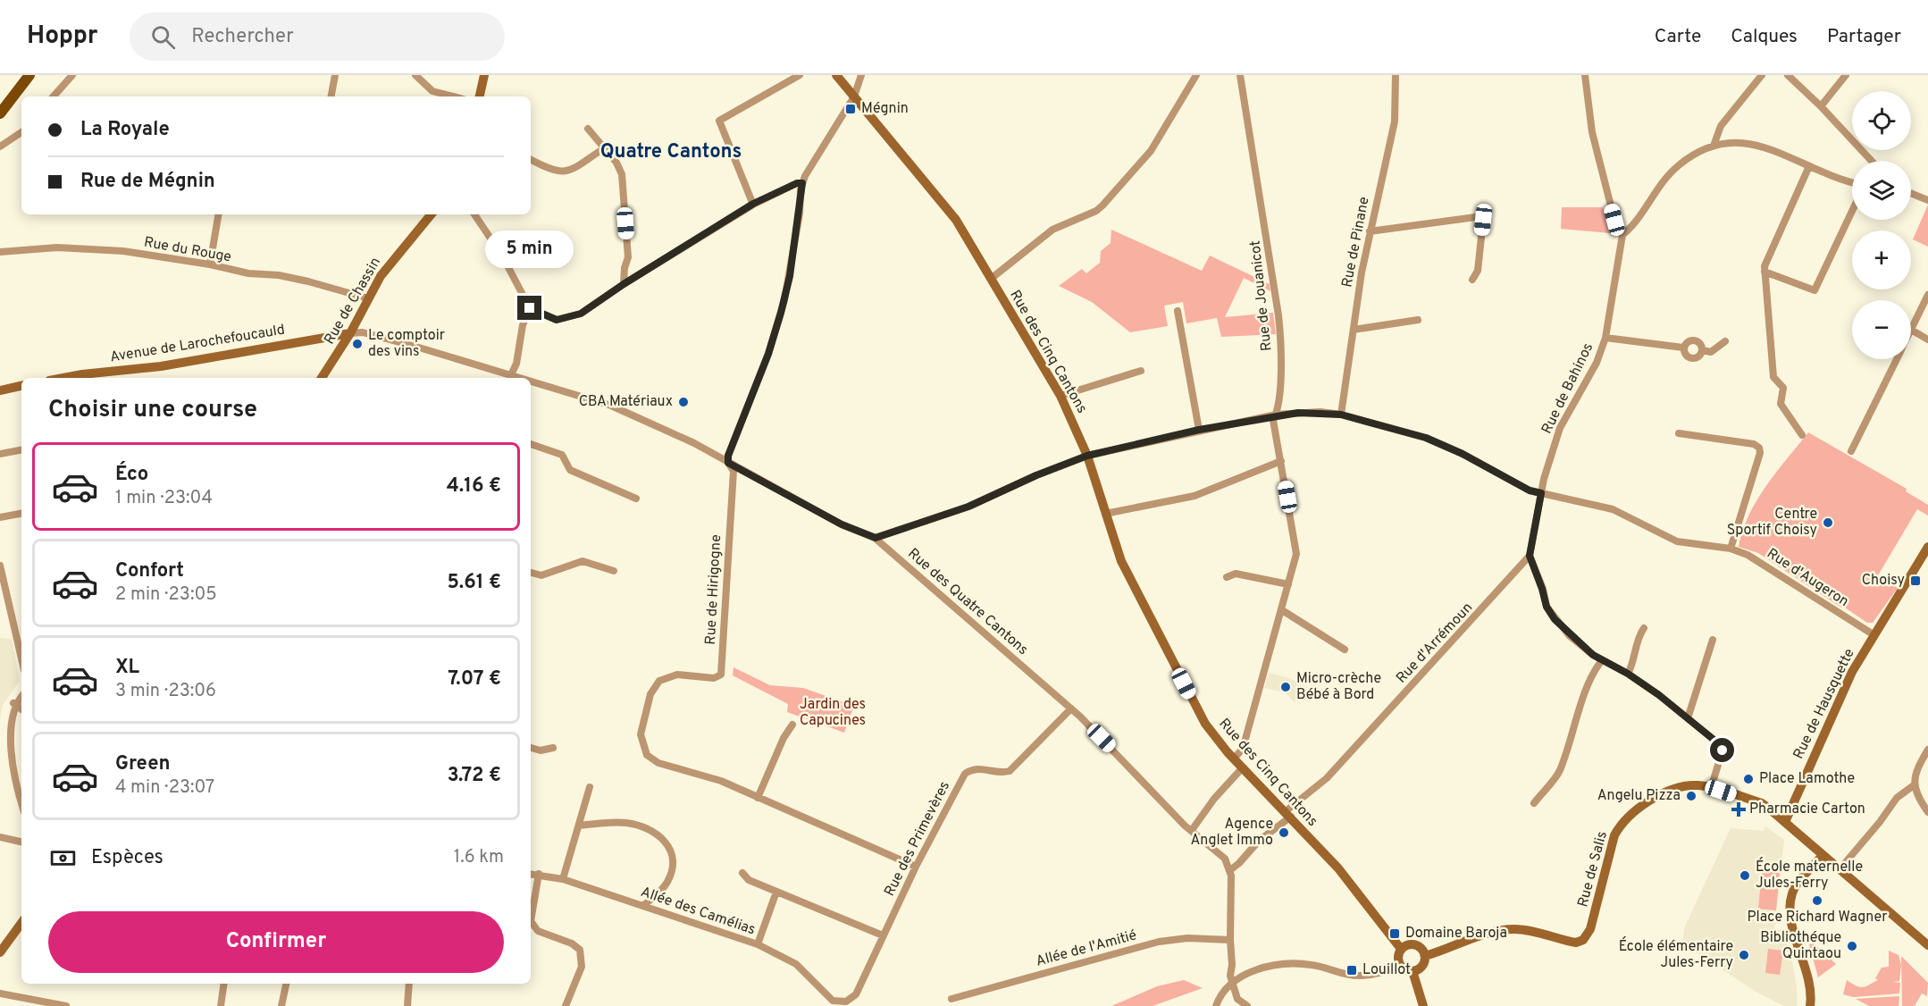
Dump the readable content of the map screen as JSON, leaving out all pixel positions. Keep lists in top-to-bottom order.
{
  "streets": {
    "street": [
      "Rue de Pinane",
      "Rue du Rouge",
      "Rue de Jouanicot",
      "Rue de Chassin",
      "Avenue de Larochefoucauld",
      "Rue des Cinq Cantons",
      "Rue de Bahinos",
      "Rue d'Augeron",
      "Rue de Hirigogne",
      "Rue des Quatre Cantons",
      "Rue d'Arrémoun",
      "Rue de Hausquette",
      "Rue des Primevères",
      "Rue de Salis",
      "Allée des Camélias",
      "Allée de l'Amitié"
    ]
  },
  "crossings": [
    ["Rue de Pinane", "Rue d'Augeron"],
    ["Rue du Rouge", "Rue de Chassin"],
    ["Rue de Jouanicot", "Rue des Cinq Cantons"],
    ["Rue de Jouanicot", "Rue d'Augeron"],
    ["Rue de Chassin", "Avenue de Larochefoucauld"],
    ["Rue de Chassin", "Rue des Quatre Cantons"],
    ["Avenue de Larochefoucauld", "Rue des Quatre Cantons"],
    ["Rue des Cinq Cantons", "Rue d'Augeron"],
    ["Rue des Cinq Cantons", "Rue de Hirigogne"],
    ["Rue des Cinq Cantons", "Rue d'Arrémoun"],
    ["Rue des Cinq Cantons", "Rue de Salis"],
    ["Rue de Bahinos", "Rue d'Augeron"],
    ["Rue de Bahinos", "Rue d'Arrémoun"],
    ["Rue d'Augeron", "Rue des Quatre Cantons"],
    ["Rue d'Augeron", "Rue de Hausquette"],
    ["Rue de Hirigogne", "Rue des Quatre Cantons"],
    ["Rue de Hirigogne", "Rue des Primevères"],
    ["Rue des Quatre Cantons", "Rue d'Arrémoun"],
    ["Rue des Quatre Cantons", "Rue des Primevères"],
    ["Rue de Hausquette", "Rue de Salis"],
    ["Rue des Primevères", "Allée des Camélias"]
  ],
  "districts": ["Quatre Cantons"],
  "parks": ["Jardin des Capucines"],
  "places": {
    "transit": [
      "Mégnin",
      "Choisy",
      "Domaine Baroja",
      "Louillot"
    ],
    "other": [
      "Le comptoir des vins",
      "CBA Matériaux",
      "Centre Sportif Choisy",
      "Micro-crèche Bébé à Bord",
      "Place Lamothe",
      "Angelu Pizza",
      "Agence Anglet Immo",
      "École maternelle Jules-Ferry",
      "Place Richard Wagner",
      "Bibliothéque Quintaou",
      "École élémentaire Jules-Ferry"
    ],
    "health": ["Pharmacie Carton"]
  },
  "page": {
    "header": "Hoppr",
    "search": "Rechercher",
    "nav": ["Carte", "Calques", "Partager"],
    "map_buttons": ["+", "−"],
    "banner": ["La Royale", "Rue de Mégnin"],
    "bubble": "5 min",
    "heading": "Choisir une course",
    "list": [
      {
        "name": "Éco",
        "note": "1 min · 23:04",
        "value": "4.16 €"
      },
      {
        "name": "Confort",
        "note": "2 min · 23:05",
        "value": "5.61 €"
      },
      {
        "name": "XL",
        "note": "3 min · 23:06",
        "value": "7.07 €"
      },
      {
        "name": "Green",
        "note": "4 min · 23:07",
        "value": "3.72 €"
      }
    ],
    "pay": ["Espèces", "1.6 km"],
    "buttons": "Confirmer"
  }
}
